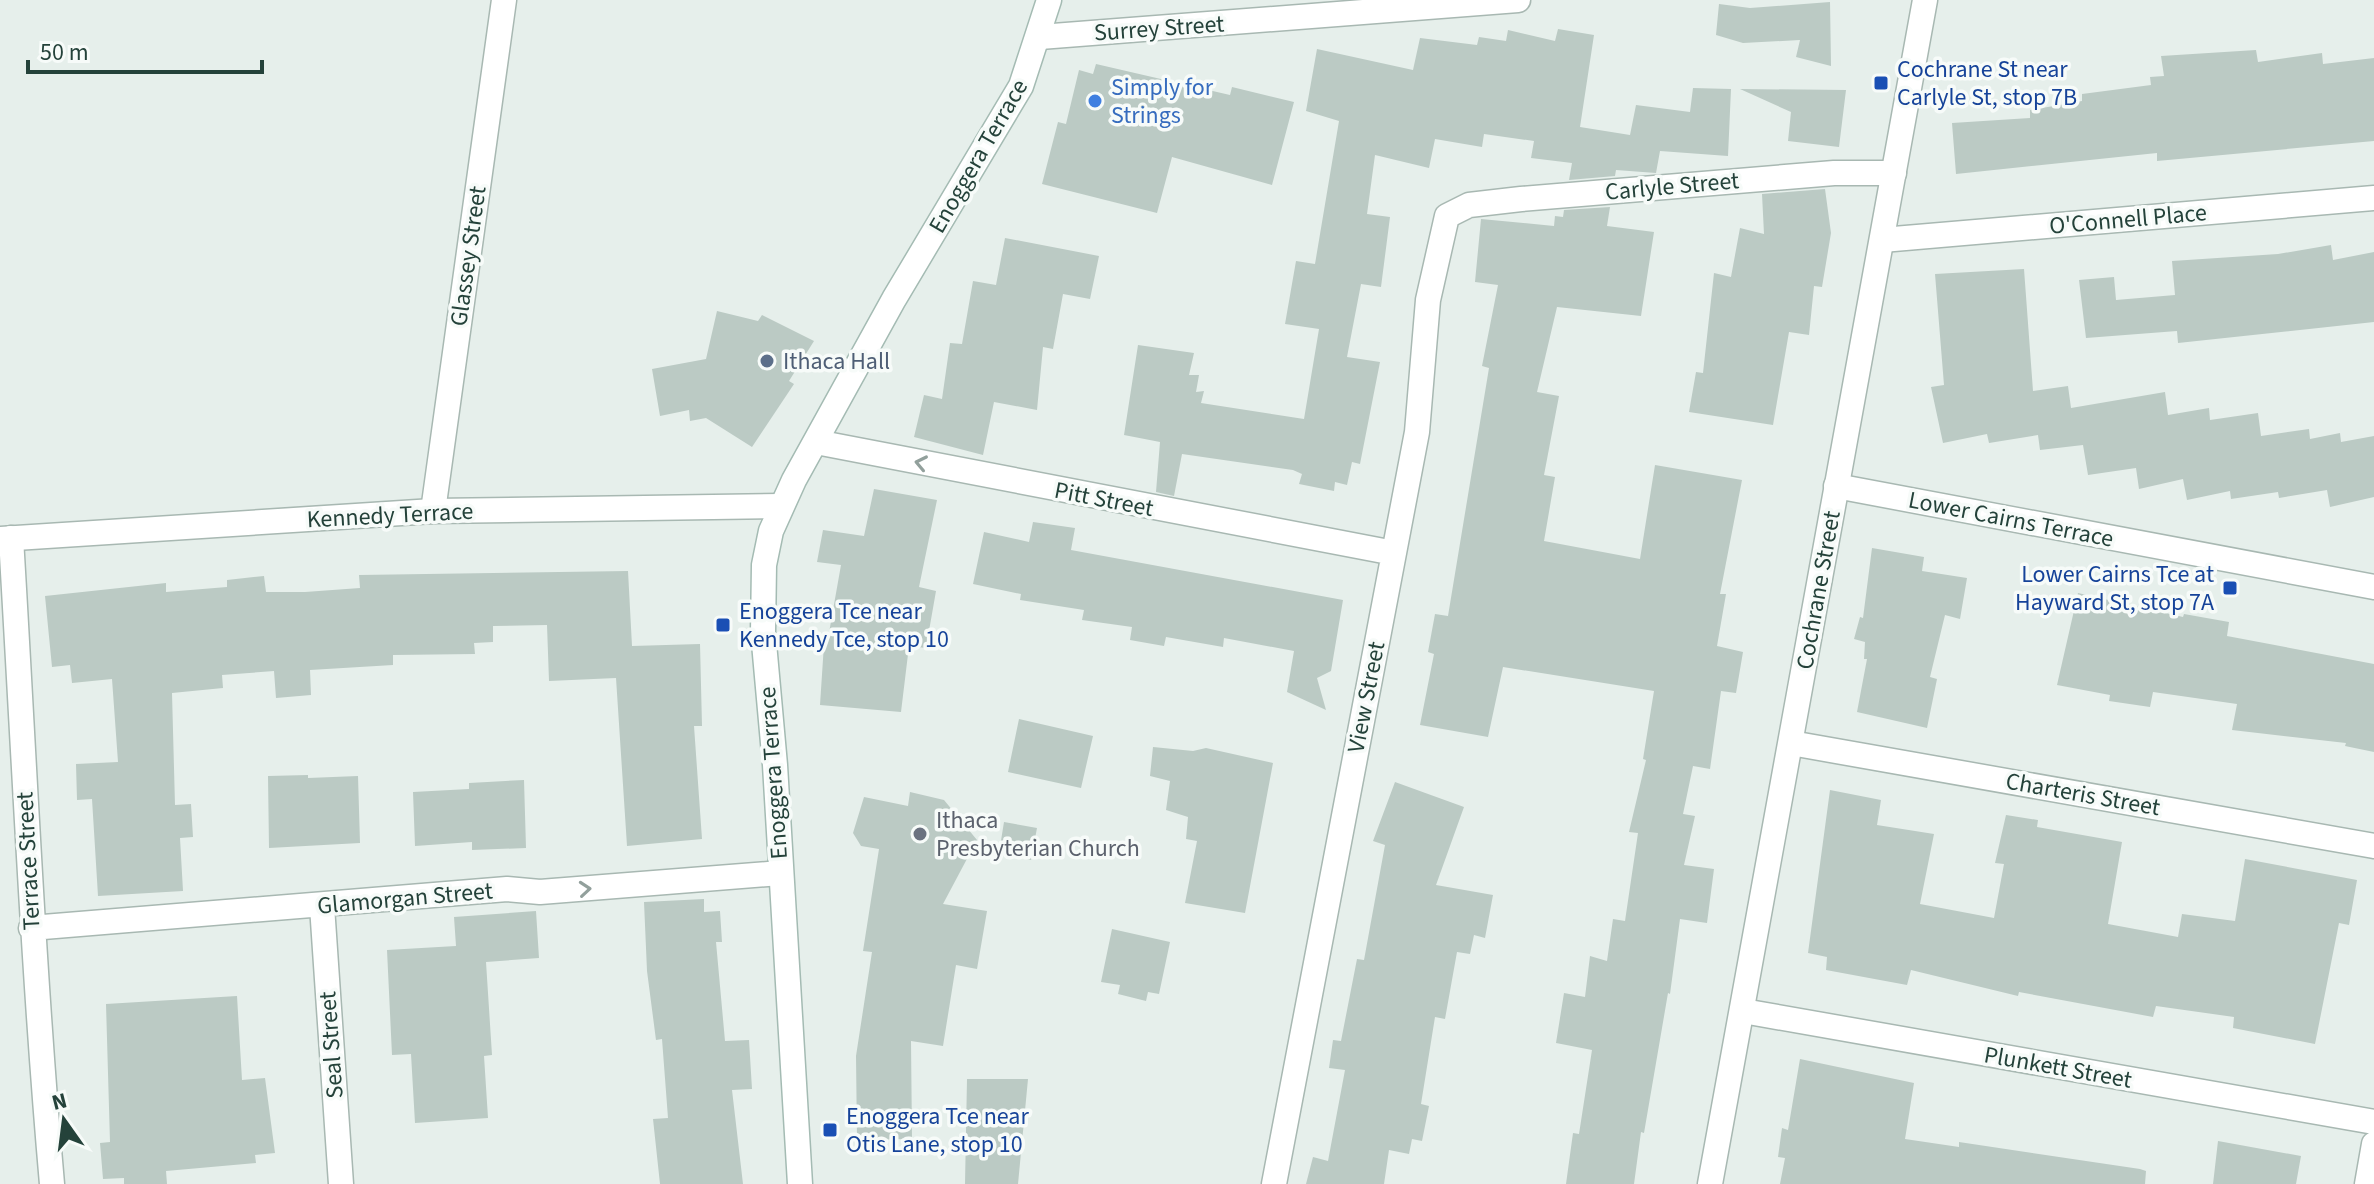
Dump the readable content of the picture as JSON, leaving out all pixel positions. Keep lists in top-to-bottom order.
{
  "streets": {
    "street": [
      "Surrey Street",
      "Enoggera Terrace",
      "Carlyle Street",
      "O'Connell Place",
      "Glassey Street",
      "Pitt Street",
      "Kennedy Terrace",
      "Lower Cairns Terrace",
      "Cochrane Street",
      "View Street",
      "Charteris Street",
      "Terrace Street",
      "Glamorgan Street",
      "Seal Street",
      "Plunkett Street"
    ]
  },
  "crossings": [
    ["Surrey Street", "Enoggera Terrace"],
    ["Enoggera Terrace", "Pitt Street"],
    ["Enoggera Terrace", "Kennedy Terrace"],
    ["Enoggera Terrace", "Glamorgan Street"],
    ["Carlyle Street", "Cochrane Street"],
    ["Carlyle Street", "View Street"],
    ["O'Connell Place", "Cochrane Street"],
    ["Glassey Street", "Kennedy Terrace"],
    ["Pitt Street", "View Street"],
    ["Kennedy Terrace", "Terrace Street"],
    ["Lower Cairns Terrace", "Cochrane Street"],
    ["Cochrane Street", "Charteris Street"],
    ["Cochrane Street", "Plunkett Street"],
    ["Terrace Street", "Glamorgan Street"],
    ["Glamorgan Street", "Seal Street"]
  ],
  "one_way": ["Pitt Street", "Glamorgan Street"],
  "places": {
    "transit": [
      "Cochrane St near Carlyle St, stop 7B",
      "Lower Cairns Tce at Hayward St, stop 7A",
      "Enoggera Tce near Kennedy Tce, stop 10",
      "Enoggera Tce near Otis Lane, stop 10"
    ],
    "other": ["Simply for Strings", "Ithaca Hall", "Ithaca Presbyterian Church"]
  },
  "scale_bar": "50 m",
  "north": "top"
}
